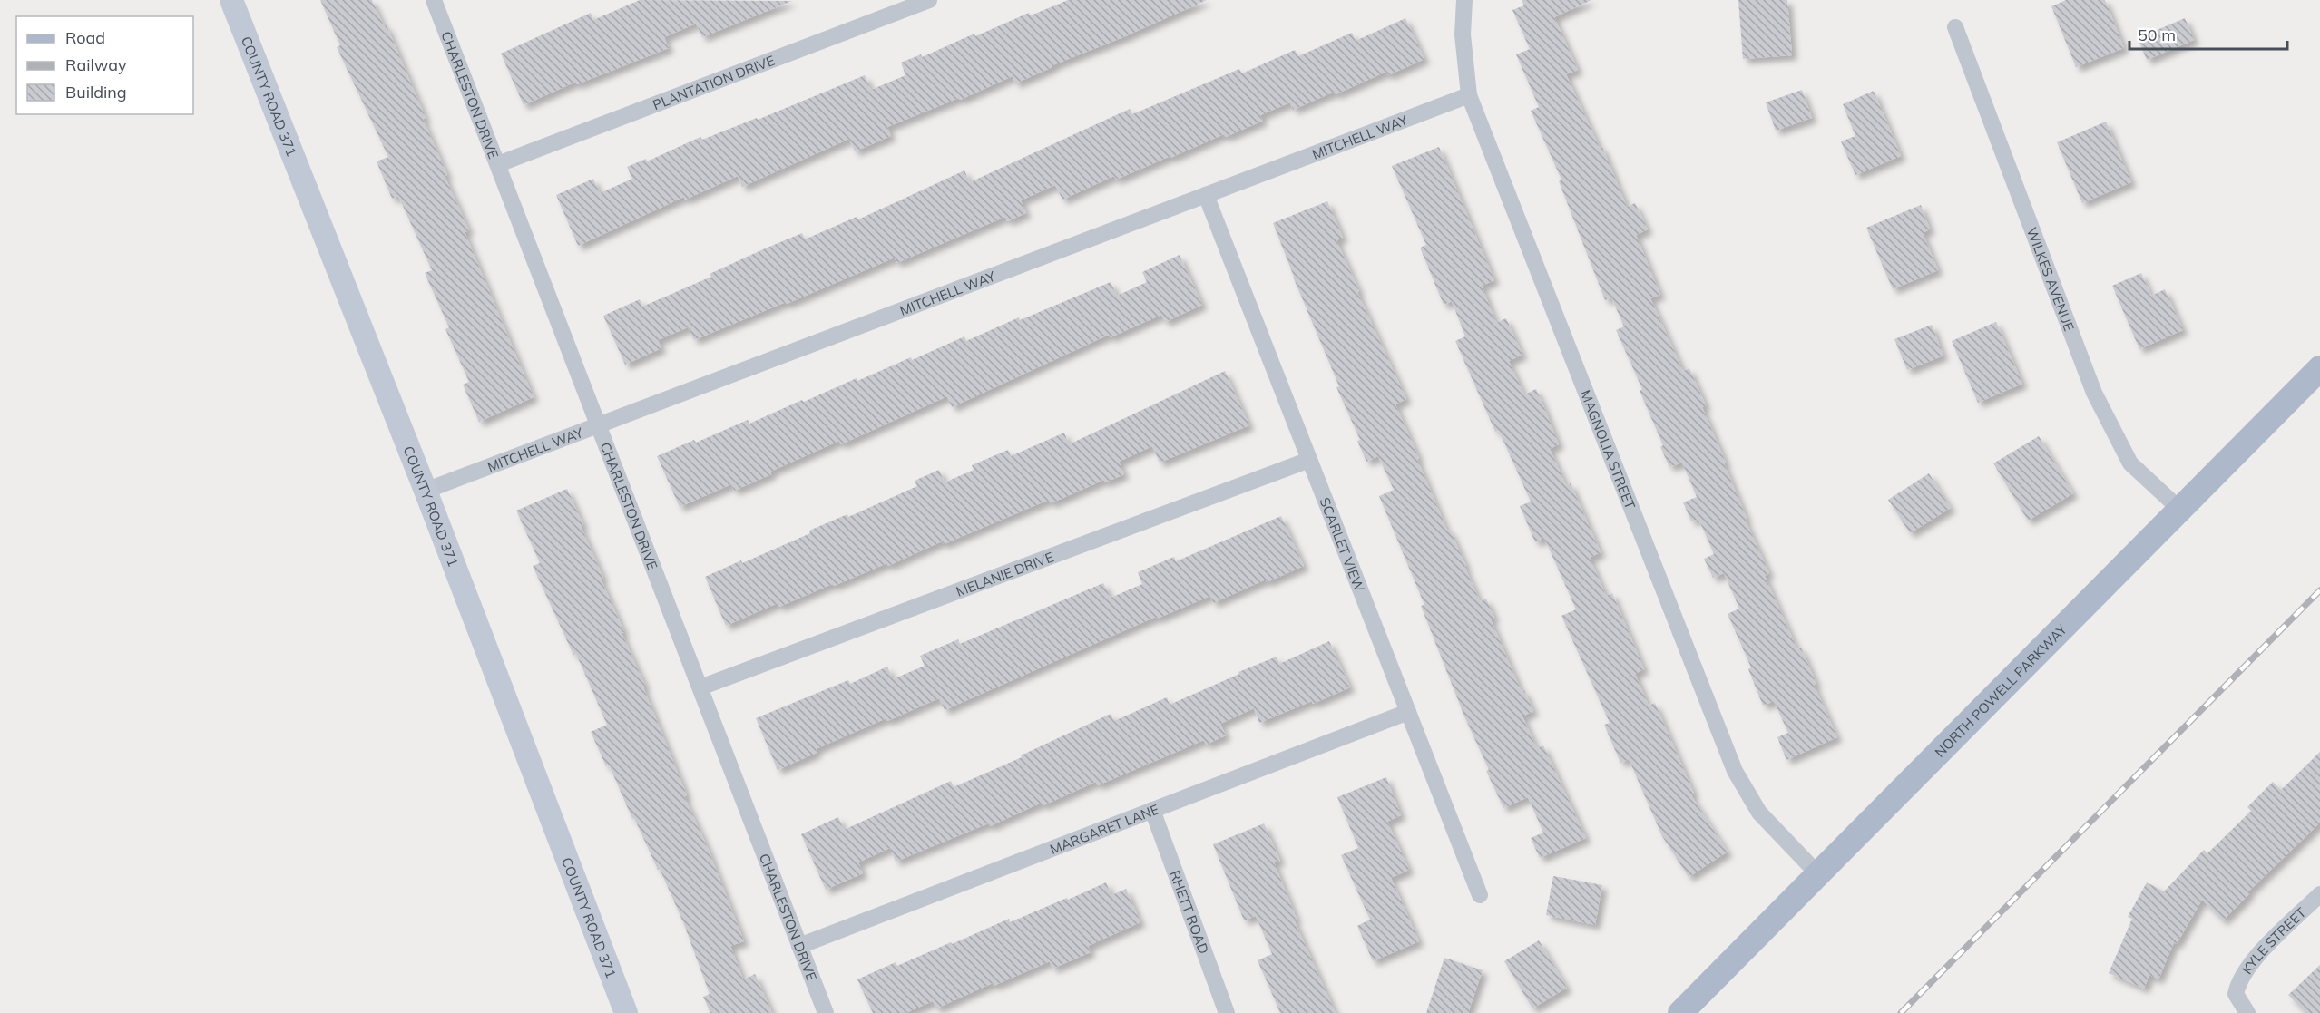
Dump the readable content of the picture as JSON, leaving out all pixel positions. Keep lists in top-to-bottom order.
{
  "streets": {
    "main road": ["NORTH POWELL PARKWAY"],
    "street": [
      "PLANTATION DRIVE",
      "COUNTY ROAD 371",
      "CHARLESTON DRIVE",
      "MITCHELL WAY",
      "WILKES AVENUE",
      "MAGNOLIA STREET",
      "SCARLET VIEW",
      "MELANIE DRIVE",
      "MARGARET LANE",
      "RHETT ROAD",
      "KYLE STREET"
    ]
  },
  "crossings": [
    ["PLANTATION DRIVE", "CHARLESTON DRIVE"],
    ["COUNTY ROAD 371", "MITCHELL WAY"],
    ["CHARLESTON DRIVE", "MITCHELL WAY"],
    ["CHARLESTON DRIVE", "MELANIE DRIVE"],
    ["CHARLESTON DRIVE", "MARGARET LANE"],
    ["MITCHELL WAY", "MAGNOLIA STREET"],
    ["MITCHELL WAY", "SCARLET VIEW"],
    ["WILKES AVENUE", "NORTH POWELL PARKWAY"],
    ["MAGNOLIA STREET", "NORTH POWELL PARKWAY"],
    ["SCARLET VIEW", "MELANIE DRIVE"],
    ["SCARLET VIEW", "MARGARET LANE"],
    ["MARGARET LANE", "RHETT ROAD"]
  ],
  "legend": ["Road", "Railway", "Building"],
  "scale_bar": "50 m"
}
